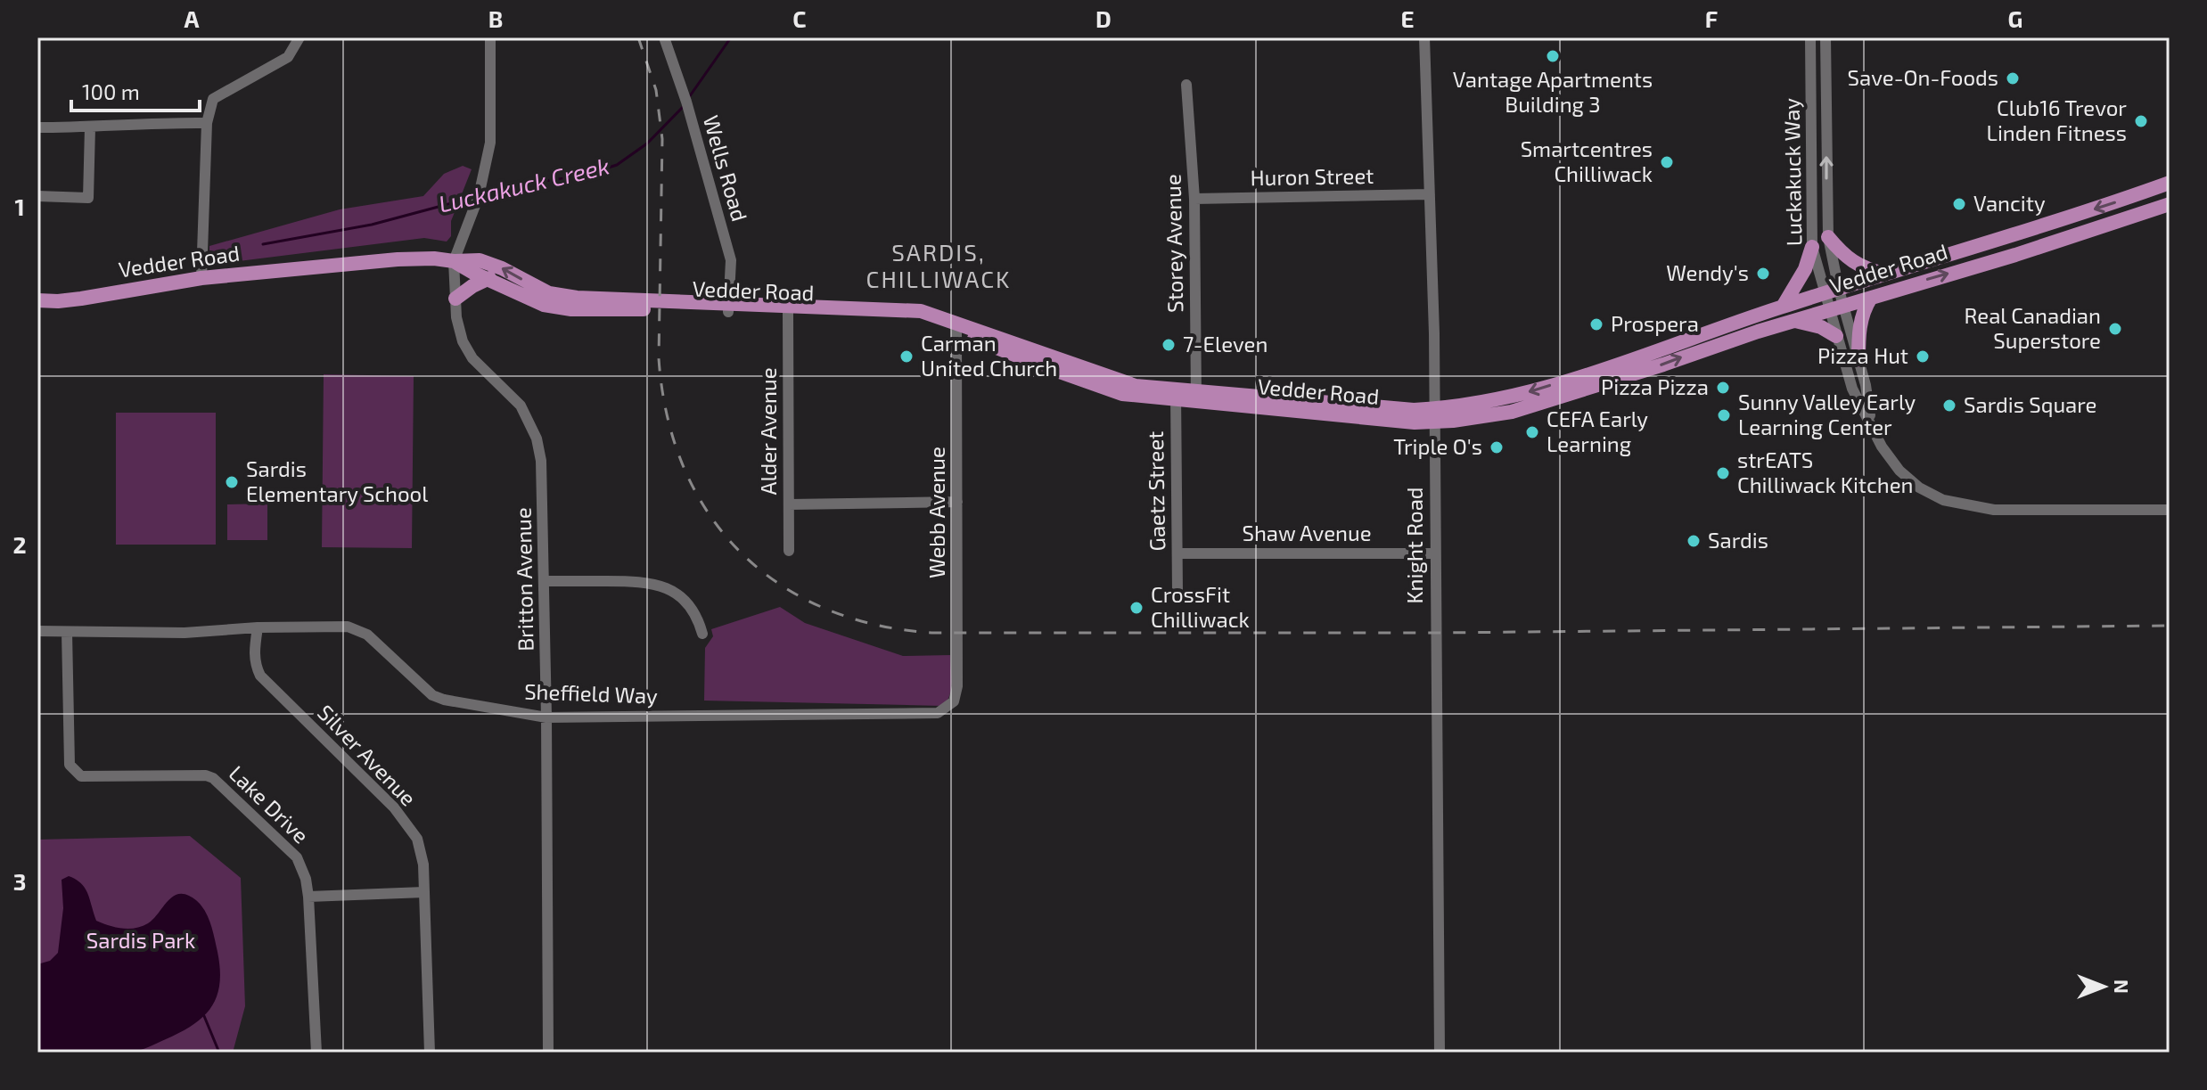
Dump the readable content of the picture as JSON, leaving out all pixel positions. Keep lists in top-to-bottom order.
{
  "streets": {
    "main road": ["Vedder Road"],
    "street": [
      "Wells Road",
      "Luckakuck Way",
      "Huron Street",
      "Storey Avenue",
      "Alder Avenue",
      "Gaetz Street",
      "Webb Avenue",
      "Shaw Avenue",
      "Knight Road",
      "Britton Avenue",
      "Sheffield Way",
      "Silver Avenue",
      "Lake Drive"
    ]
  },
  "crossings": [
    ["Wells Road", "Vedder Road"],
    ["Luckakuck Way", "Vedder Road"],
    ["Huron Street", "Storey Avenue"],
    ["Huron Street", "Knight Road"],
    ["Storey Avenue", "Vedder Road"],
    ["Vedder Road", "Alder Avenue"],
    ["Vedder Road", "Gaetz Street"],
    ["Vedder Road", "Webb Avenue"],
    ["Vedder Road", "Knight Road"],
    ["Vedder Road", "Britton Avenue"],
    ["Gaetz Street", "Shaw Avenue"],
    ["Webb Avenue", "Sheffield Way"],
    ["Shaw Avenue", "Knight Road"],
    ["Britton Avenue", "Sheffield Way"],
    ["Sheffield Way", "Silver Avenue"],
    ["Sheffield Way", "Lake Drive"]
  ],
  "districts": ["SARDIS, CHILLIWACK"],
  "water": ["Luckakuck Creek"],
  "parks": ["Sardis Park"],
  "places": [
    "Vantage Apartments Building 3",
    "Save-On-Foods",
    "Club16 Trevor Linden Fitness",
    "Smartcentres Chilliwack",
    "Vancity",
    "Wendy's",
    "Prospera",
    "Real Canadian Superstore",
    "7-Eleven",
    "Carman United Church",
    "Pizza Hut",
    "Pizza Pizza",
    "Sardis Square",
    "Sunny Valley Early Learning Center",
    "CEFA Early Learning",
    "Triple O's",
    "strEATS Chilliwack Kitchen",
    "Sardis Elementary School",
    "Sardis",
    "CrossFit Chilliwack"
  ],
  "scale_bar": "100 m",
  "north": "right",
  "grid": {
    "columns": [
      "A",
      "B",
      "C",
      "D",
      "E",
      "F",
      "G"
    ],
    "rows": ["1", "2", "3"]
  }
}
